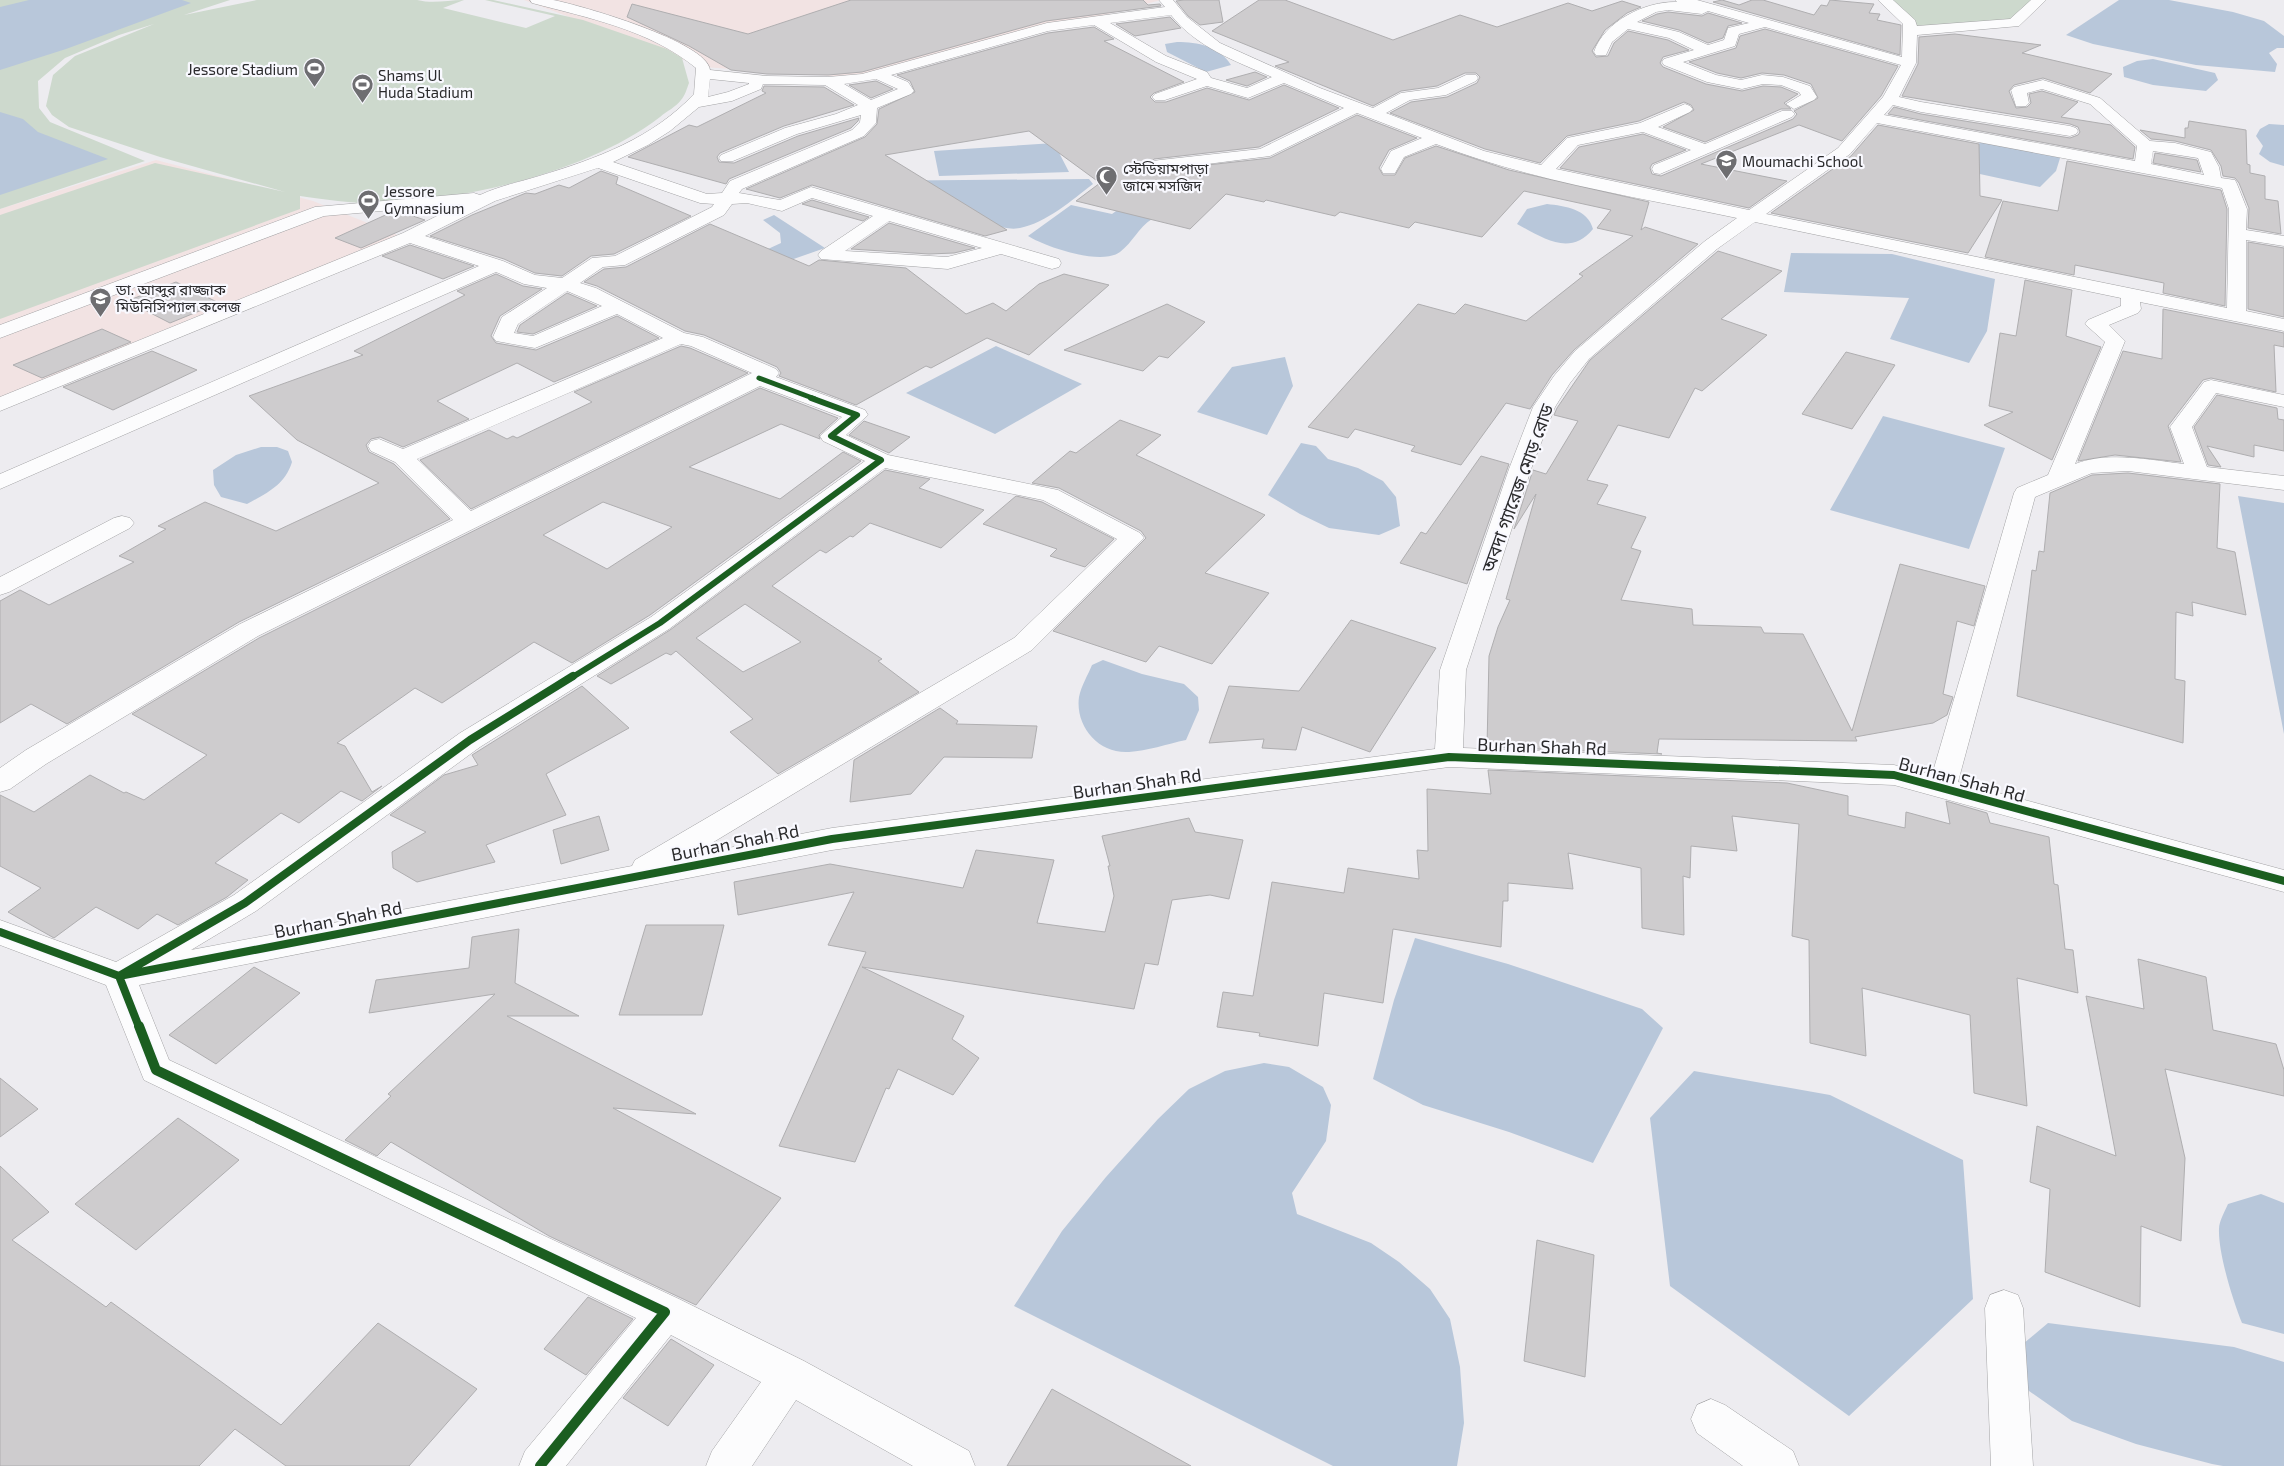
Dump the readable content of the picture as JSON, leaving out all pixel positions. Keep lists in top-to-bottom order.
{
  "streets": {
    "street": ["অবদা গ্যারেজ মোড় রোড", "Burhan Shah Rd"]
  },
  "crossings": [
    ["অবদা গ্যারেজ মোড় রোড", "Burhan Shah Rd"]
  ],
  "places": {
    "sports": ["Jessore Stadium", "Shams Ul Huda Stadium", "Jessore Gymnasium"],
    "school or university": ["Moumachi School", "ডা. আব্দুর রাজ্জাক মিউনিসিপ্যাল কলেজ"],
    "mosque": ["স্টেডিয়ামপাড়া জামে মসজিদ"]
  }
}
